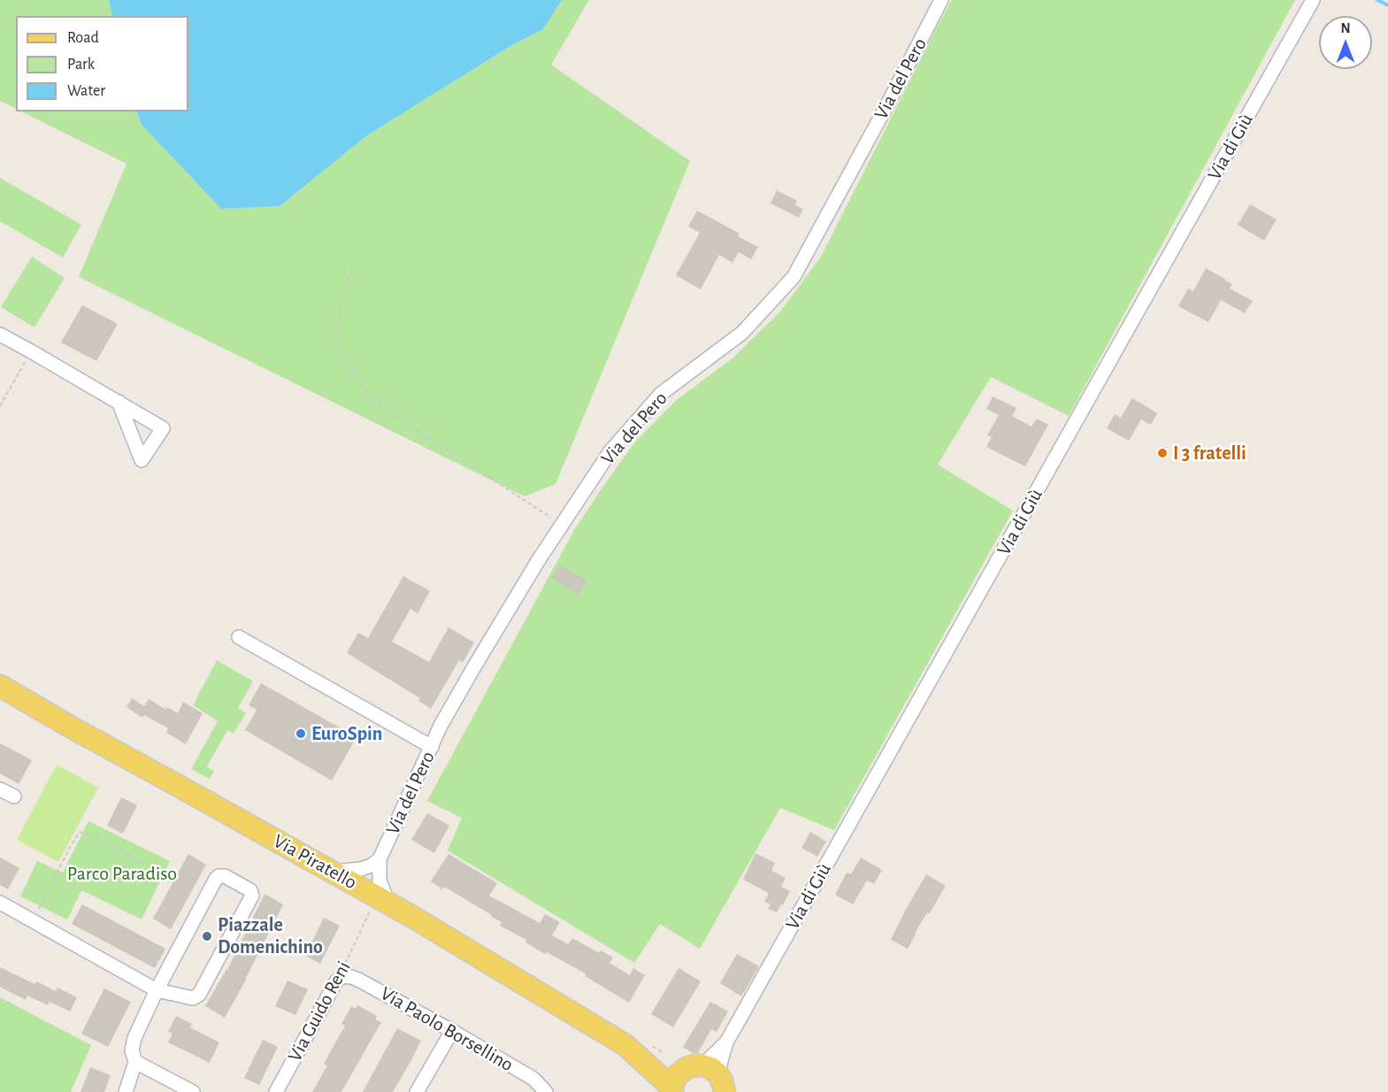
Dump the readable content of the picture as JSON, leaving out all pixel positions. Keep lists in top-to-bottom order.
{
  "streets": {
    "main road": ["Via Piratello"],
    "street": [
      "Via del Pero",
      "Via di Giù",
      "Via Guido Reni",
      "Via Paolo Borsellino"
    ]
  },
  "crossings": [
    ["Via del Pero", "Via Piratello"],
    ["Via del Pero", "Via Guido Reni"],
    ["Via di Giù", "Via Piratello"],
    ["Via Piratello", "Via Guido Reni"],
    ["Via Guido Reni", "Via Paolo Borsellino"]
  ],
  "parks": ["Parco Paradiso"],
  "places": ["I 3 fratelli", "EuroSpin", "Piazzale Domenichino"],
  "legend": ["Road", "Park", "Water"],
  "north": "top"
}
